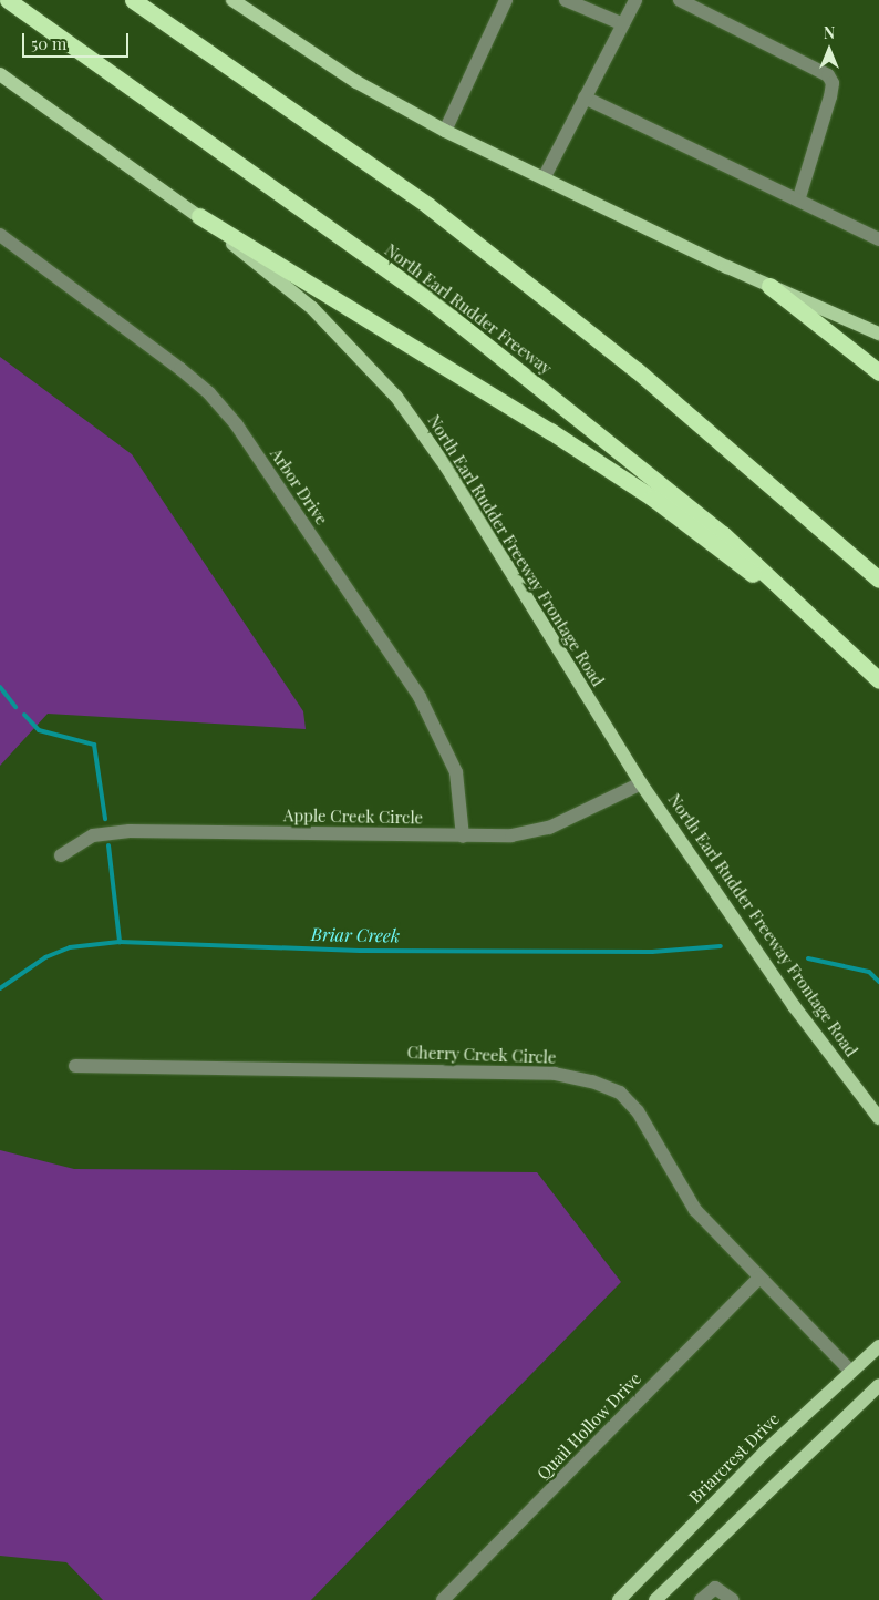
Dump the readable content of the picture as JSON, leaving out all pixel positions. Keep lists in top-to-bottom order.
{
  "streets": {
    "highway": ["North Earl Rudder Freeway"],
    "main road": ["North Earl Rudder Freeway Frontage Road", "Briarcrest Drive"],
    "street": [
      "Arbor Drive",
      "Apple Creek Circle",
      "Cherry Creek Circle",
      "Quail Hollow Drive"
    ]
  },
  "crossings": [
    ["Arbor Drive", "Apple Creek Circle"],
    ["North Earl Rudder Freeway Frontage Road", "Apple Creek Circle"],
    ["Cherry Creek Circle", "Quail Hollow Drive"],
    ["Cherry Creek Circle", "Briarcrest Drive"]
  ],
  "water": ["Briar Creek"],
  "scale_bar": "50 m",
  "north": "top"
}
